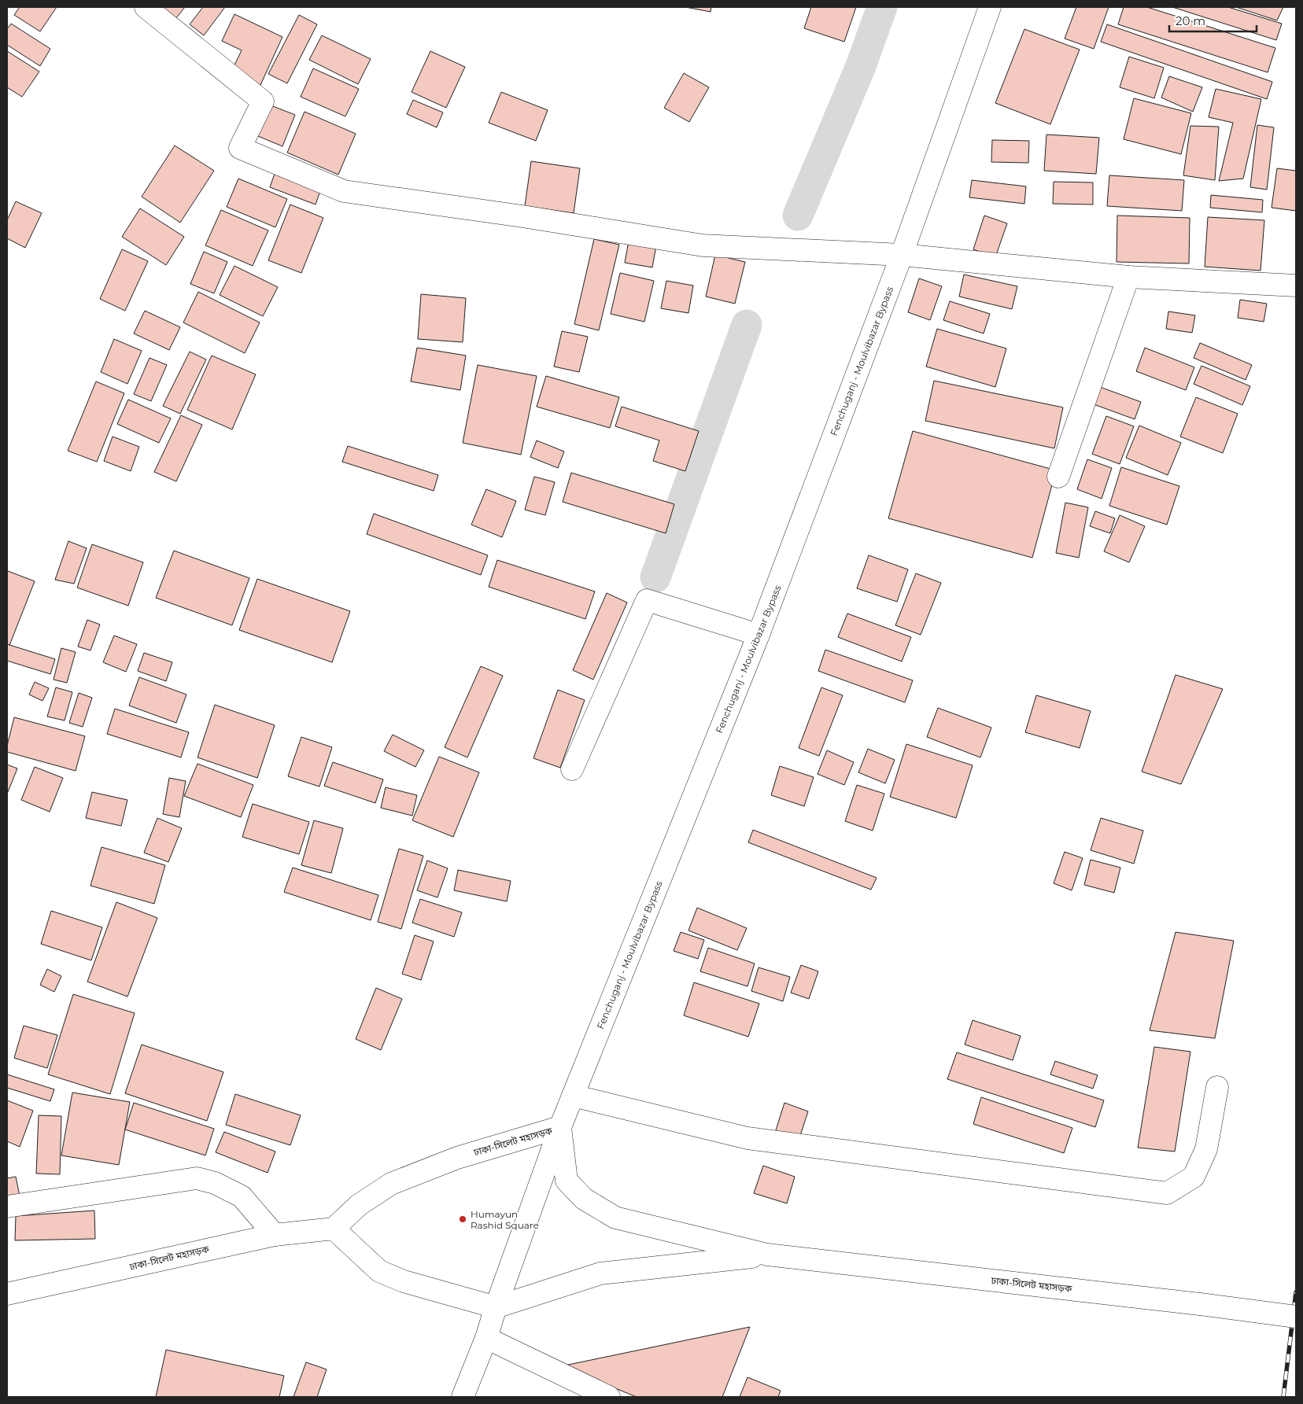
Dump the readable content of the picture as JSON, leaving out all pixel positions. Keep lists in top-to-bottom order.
{
  "streets": {
    "main road": ["Fenchuganj - Moulvibazar Bypass", "ঢাকা-সিলেট মহাসড়ক"]
  },
  "crossings": [
    ["Fenchuganj - Moulvibazar Bypass", "ঢাকা-সিলেট মহাসড়ক"]
  ],
  "places": ["Humayun Rashid Square"],
  "scale_bar": "20 m"
}
